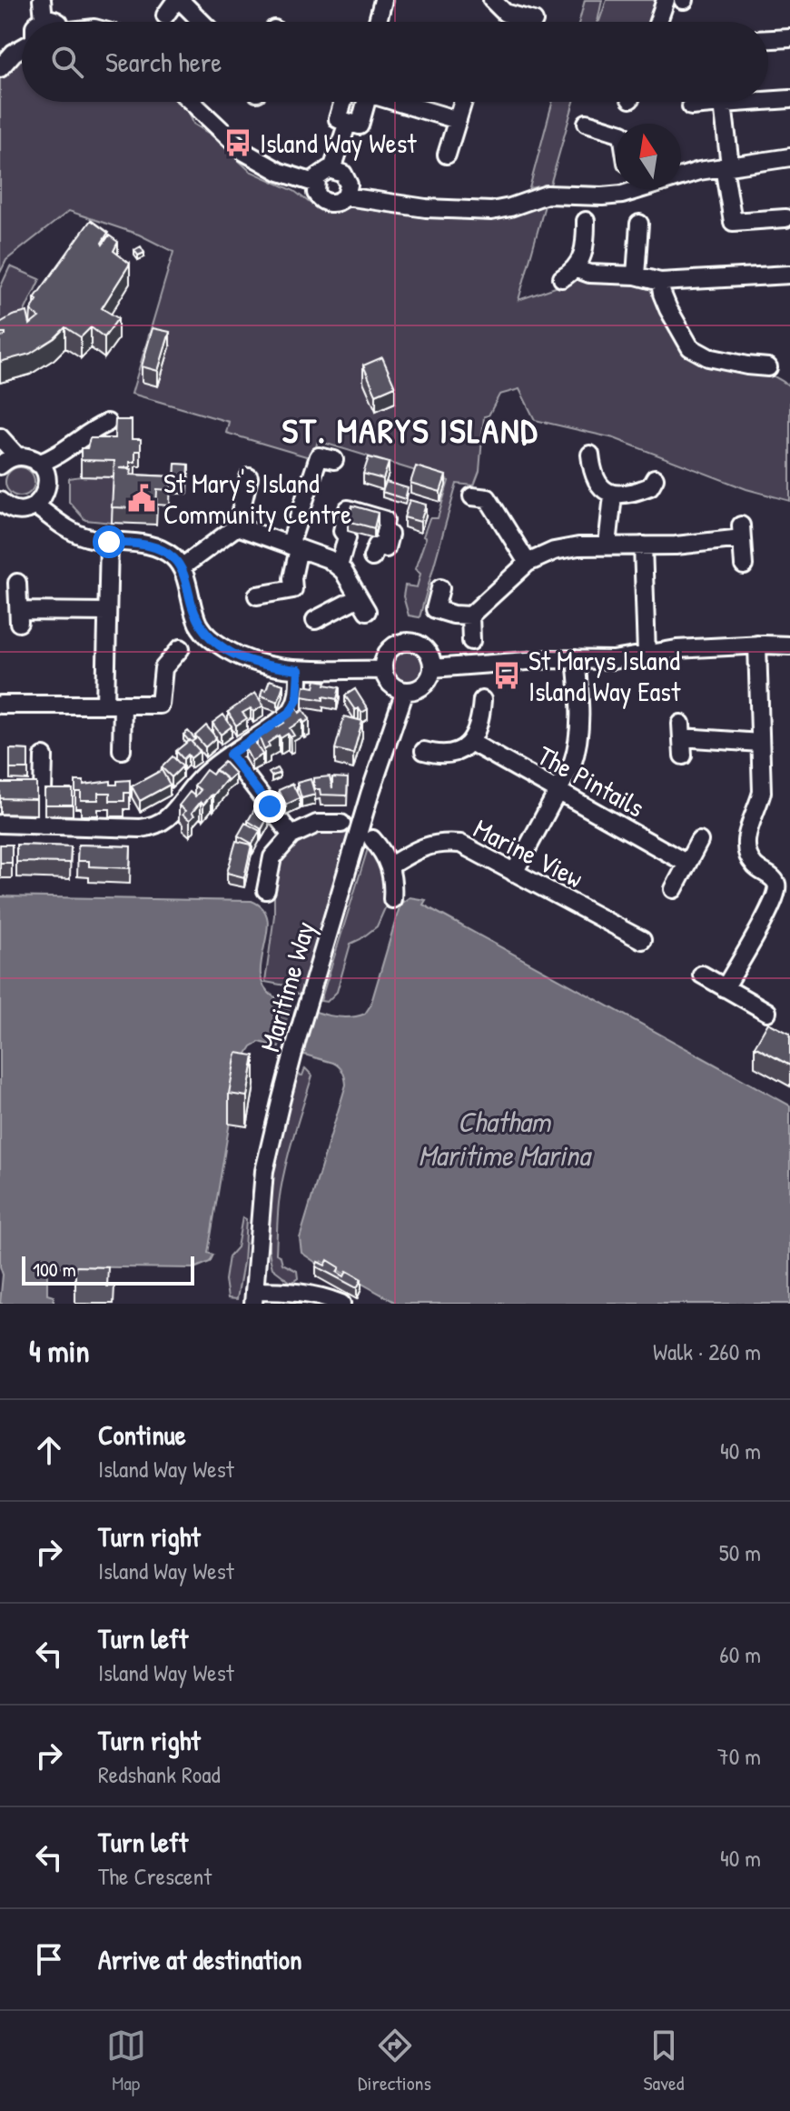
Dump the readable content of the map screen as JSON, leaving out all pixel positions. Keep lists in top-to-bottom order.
{
  "streets": {
    "street": ["The Pintails", "Marine View", "Maritime Way"]
  },
  "districts": ["ST. MARYS ISLAND"],
  "water": ["Chatham Maritime Marina"],
  "places": {
    "bus stop": ["Island Way West", "St Marys Island Island Way East"],
    "public building": ["St Mary's Island Community Centre"]
  },
  "scale_bar": "100 m",
  "north": "top",
  "page": {
    "search": "Search here",
    "scale": "100 m",
    "heading": ["4 min", "Walk · 260 m"],
    "list": [
      ["Continue", "Island Way West", "40 m"],
      ["Turn right", "Island Way West", "50 m"],
      ["Turn left", "Island Way West", "60 m"],
      ["Turn right", "Redshank Road", "70 m"],
      ["Turn left", "The Crescent", "40 m"],
      "Arrive at destination"
    ],
    "nav": ["Map", "Directions", "Saved"]
  }
}
